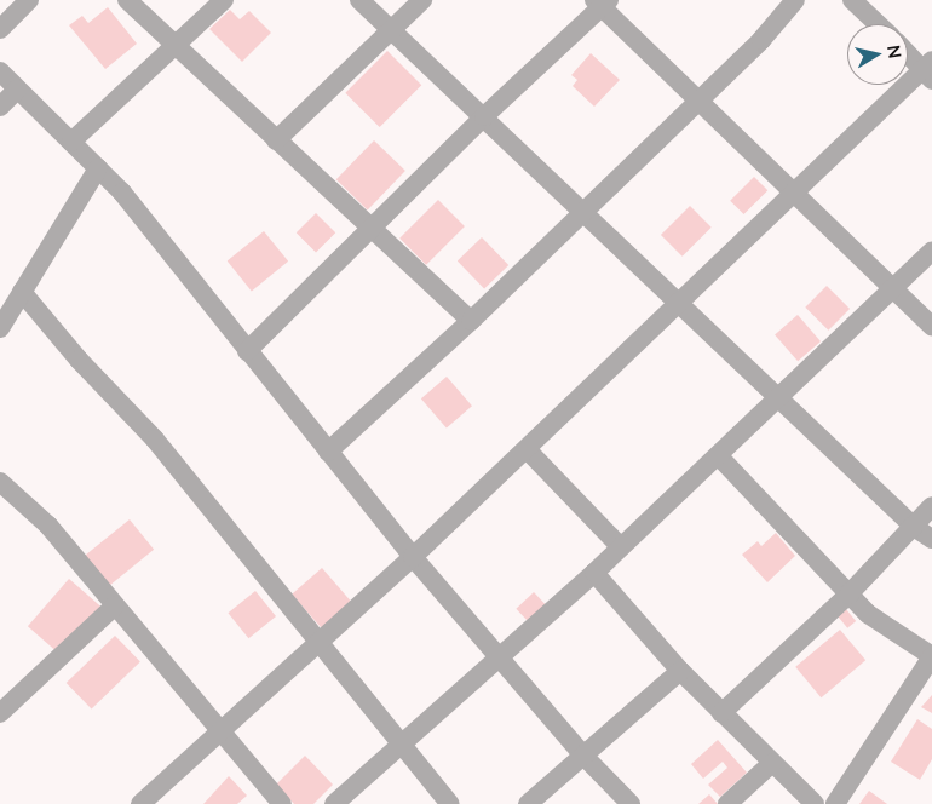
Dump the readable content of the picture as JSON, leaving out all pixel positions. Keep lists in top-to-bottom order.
{
  "north": "right"
}
